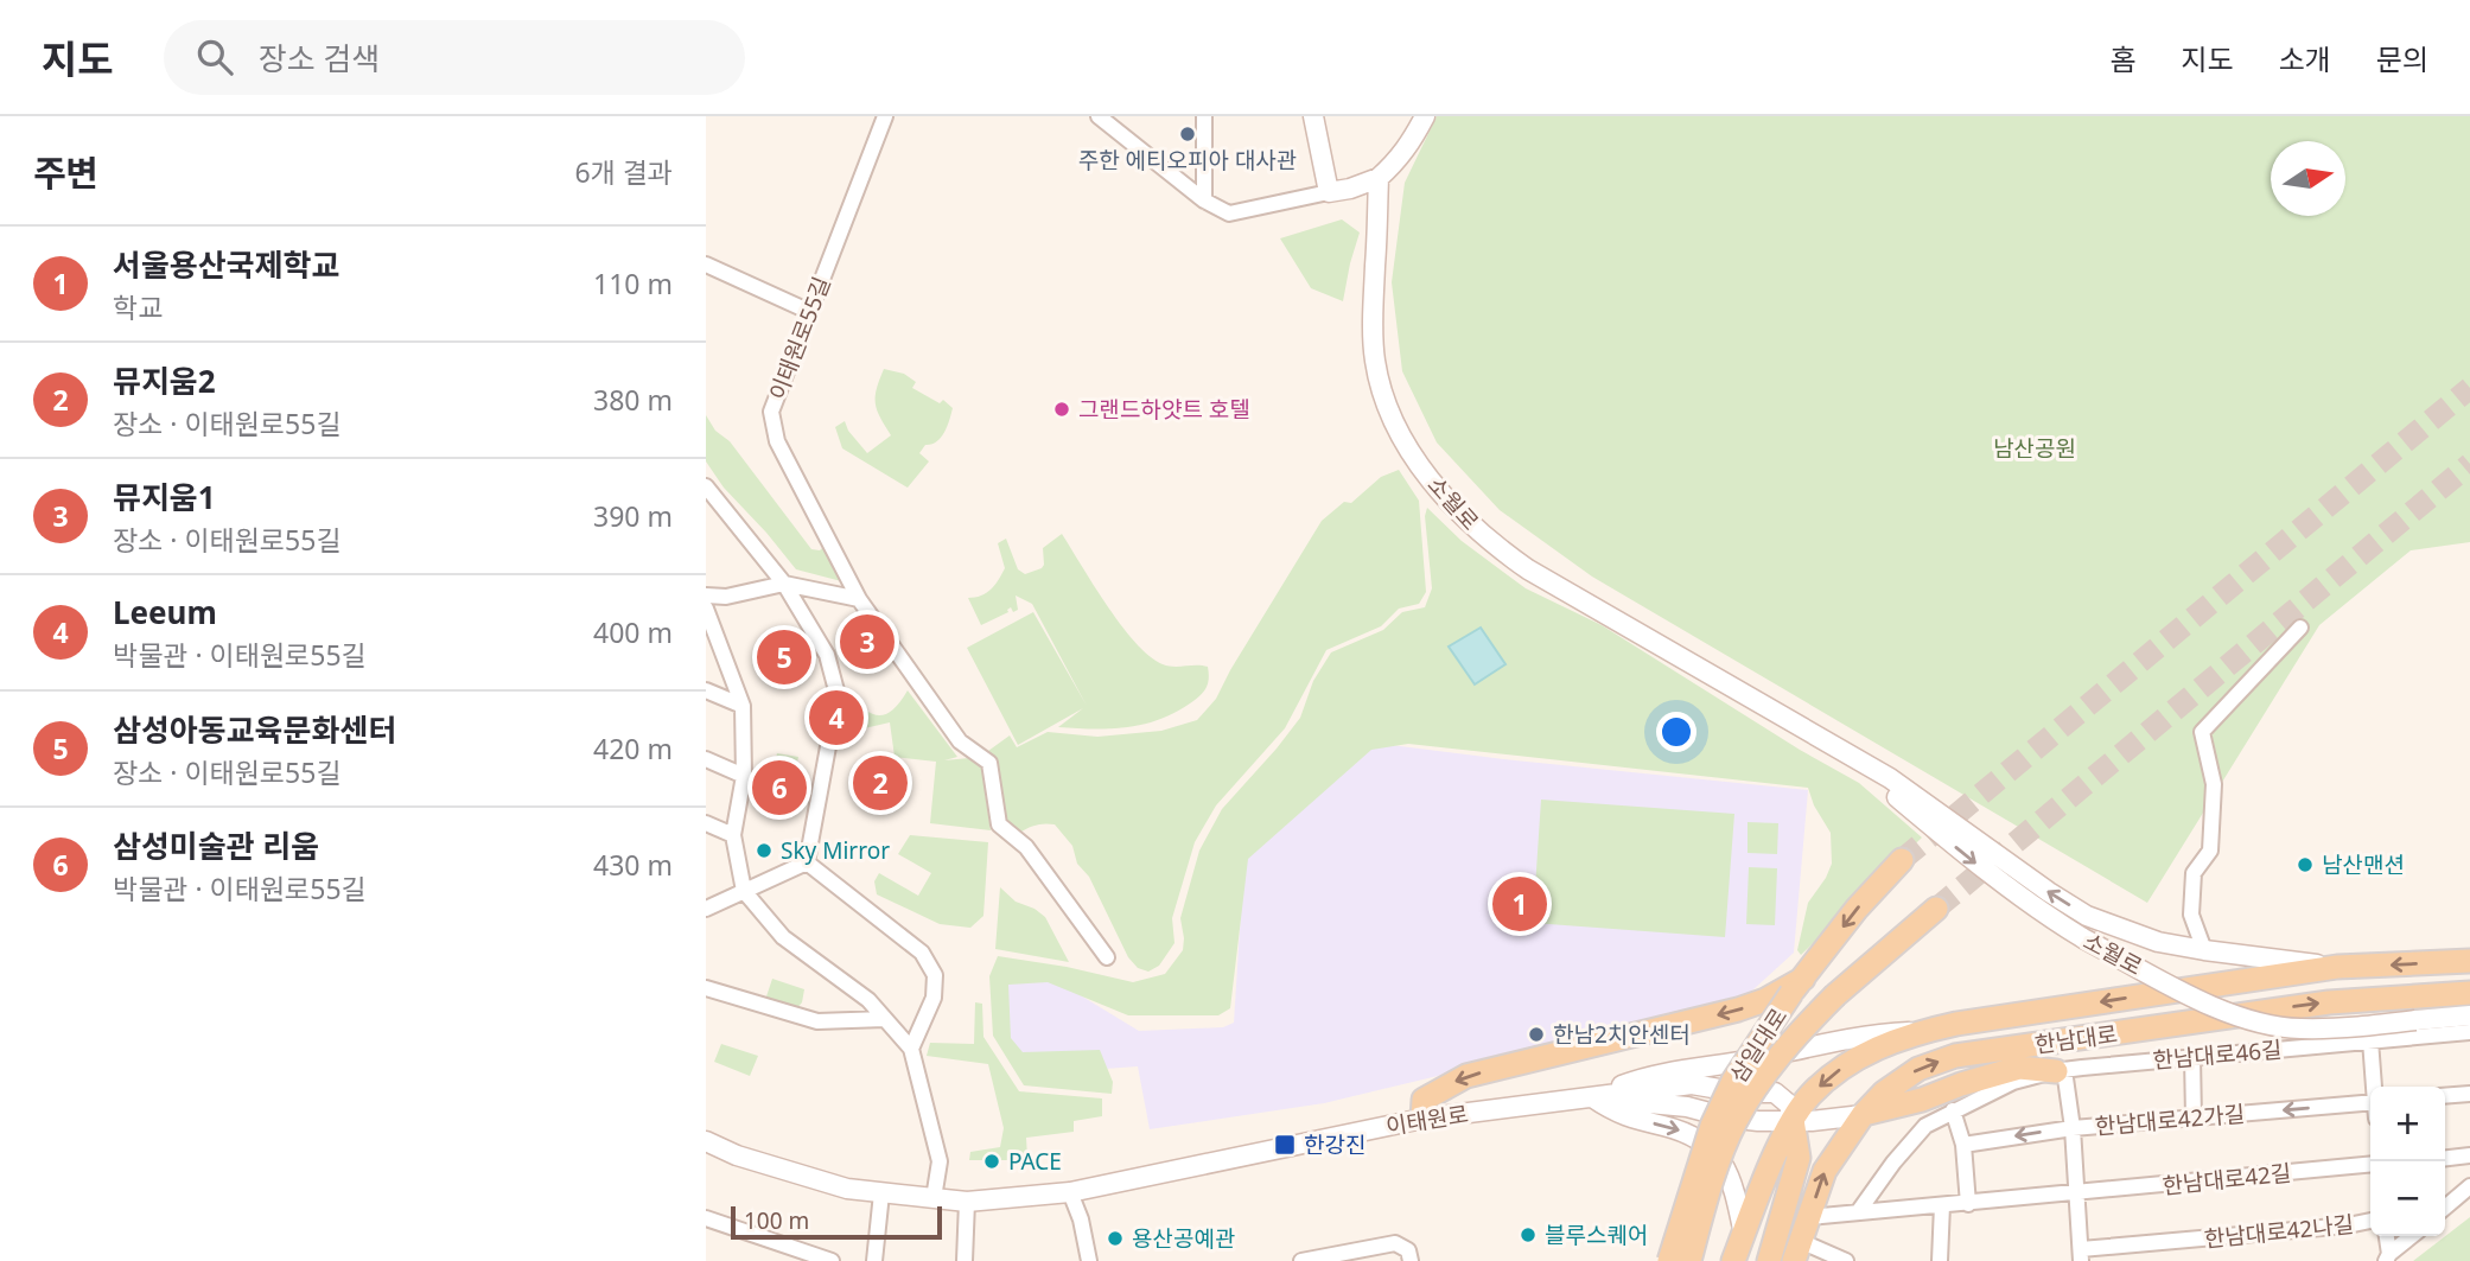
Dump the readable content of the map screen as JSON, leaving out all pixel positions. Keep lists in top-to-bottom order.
{
  "streets": {
    "main road": [
      "소월로",
      "한남대로",
      "삼일대로",
      "이태원로"
    ],
    "street": [
      "이태원로55길",
      "한남대로46길",
      "한남대로42가길",
      "한남대로42길",
      "한남대로42나길"
    ]
  },
  "crossings": [
    ["소월로", "한남대로"],
    ["한남대로", "이태원로"],
    ["한남대로", "한남대로42길"],
    ["한남대로46길", "한남대로42길"]
  ],
  "one_way": ["한남대로42가길"],
  "parks": ["남산공원"],
  "places": {
    "other": [
      "주한 에티오피아 대사관",
      "그랜드하얏트 호텔",
      "Sky Mirror",
      "남산맨션",
      "한남2치안센터",
      "PACE",
      "블루스퀘어",
      "용산공예관"
    ],
    "transit": ["한강진"]
  },
  "scale_bar": "100 m",
  "north": "right",
  "page": {
    "header": "지도",
    "search": "장소 검색",
    "nav": [
      "홈",
      "지도",
      "소개",
      "문의"
    ],
    "heading": ["주변", "6개 결과"],
    "list": [
      {
        "mark": "1",
        "name": "서울용산국제학교",
        "note": "학교",
        "value": "110 m"
      },
      {
        "mark": "2",
        "name": "뮤지움2",
        "note": "장소 · 이태원로55길",
        "value": "380 m"
      },
      {
        "mark": "3",
        "name": "뮤지움1",
        "note": "장소 · 이태원로55길",
        "value": "390 m"
      },
      {
        "mark": "4",
        "name": "Leeum",
        "note": "박물관 · 이태원로55길",
        "value": "400 m"
      },
      {
        "mark": "5",
        "name": "삼성아동교육문화센터",
        "note": "장소 · 이태원로55길",
        "value": "420 m"
      },
      {
        "mark": "6",
        "name": "삼성미술관 리움",
        "note": "박물관 · 이태원로55길",
        "value": "430 m"
      }
    ],
    "pins": [
      "3",
      "5",
      "4",
      "2",
      "6",
      "1"
    ],
    "map_buttons": ["+", "−"],
    "scale": "100 m"
  }
}
